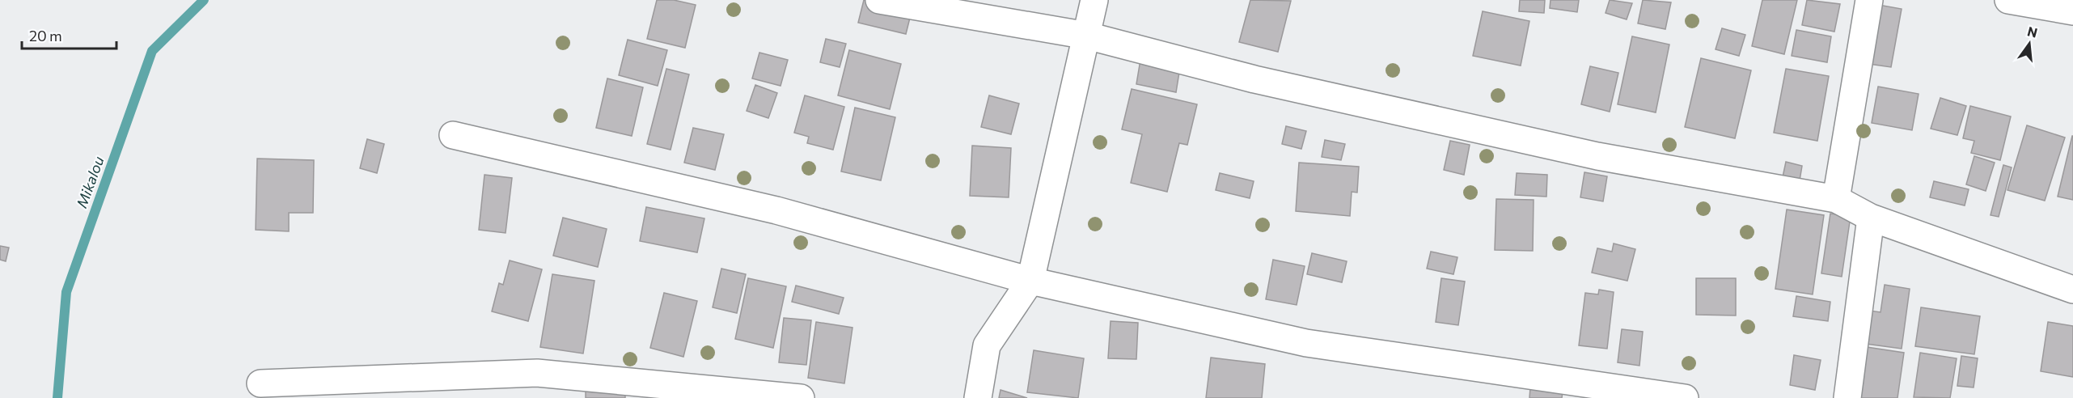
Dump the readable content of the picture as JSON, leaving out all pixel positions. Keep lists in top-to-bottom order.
{
  "water": ["Mikalou"],
  "scale_bar": "20 m",
  "north": "top"
}
